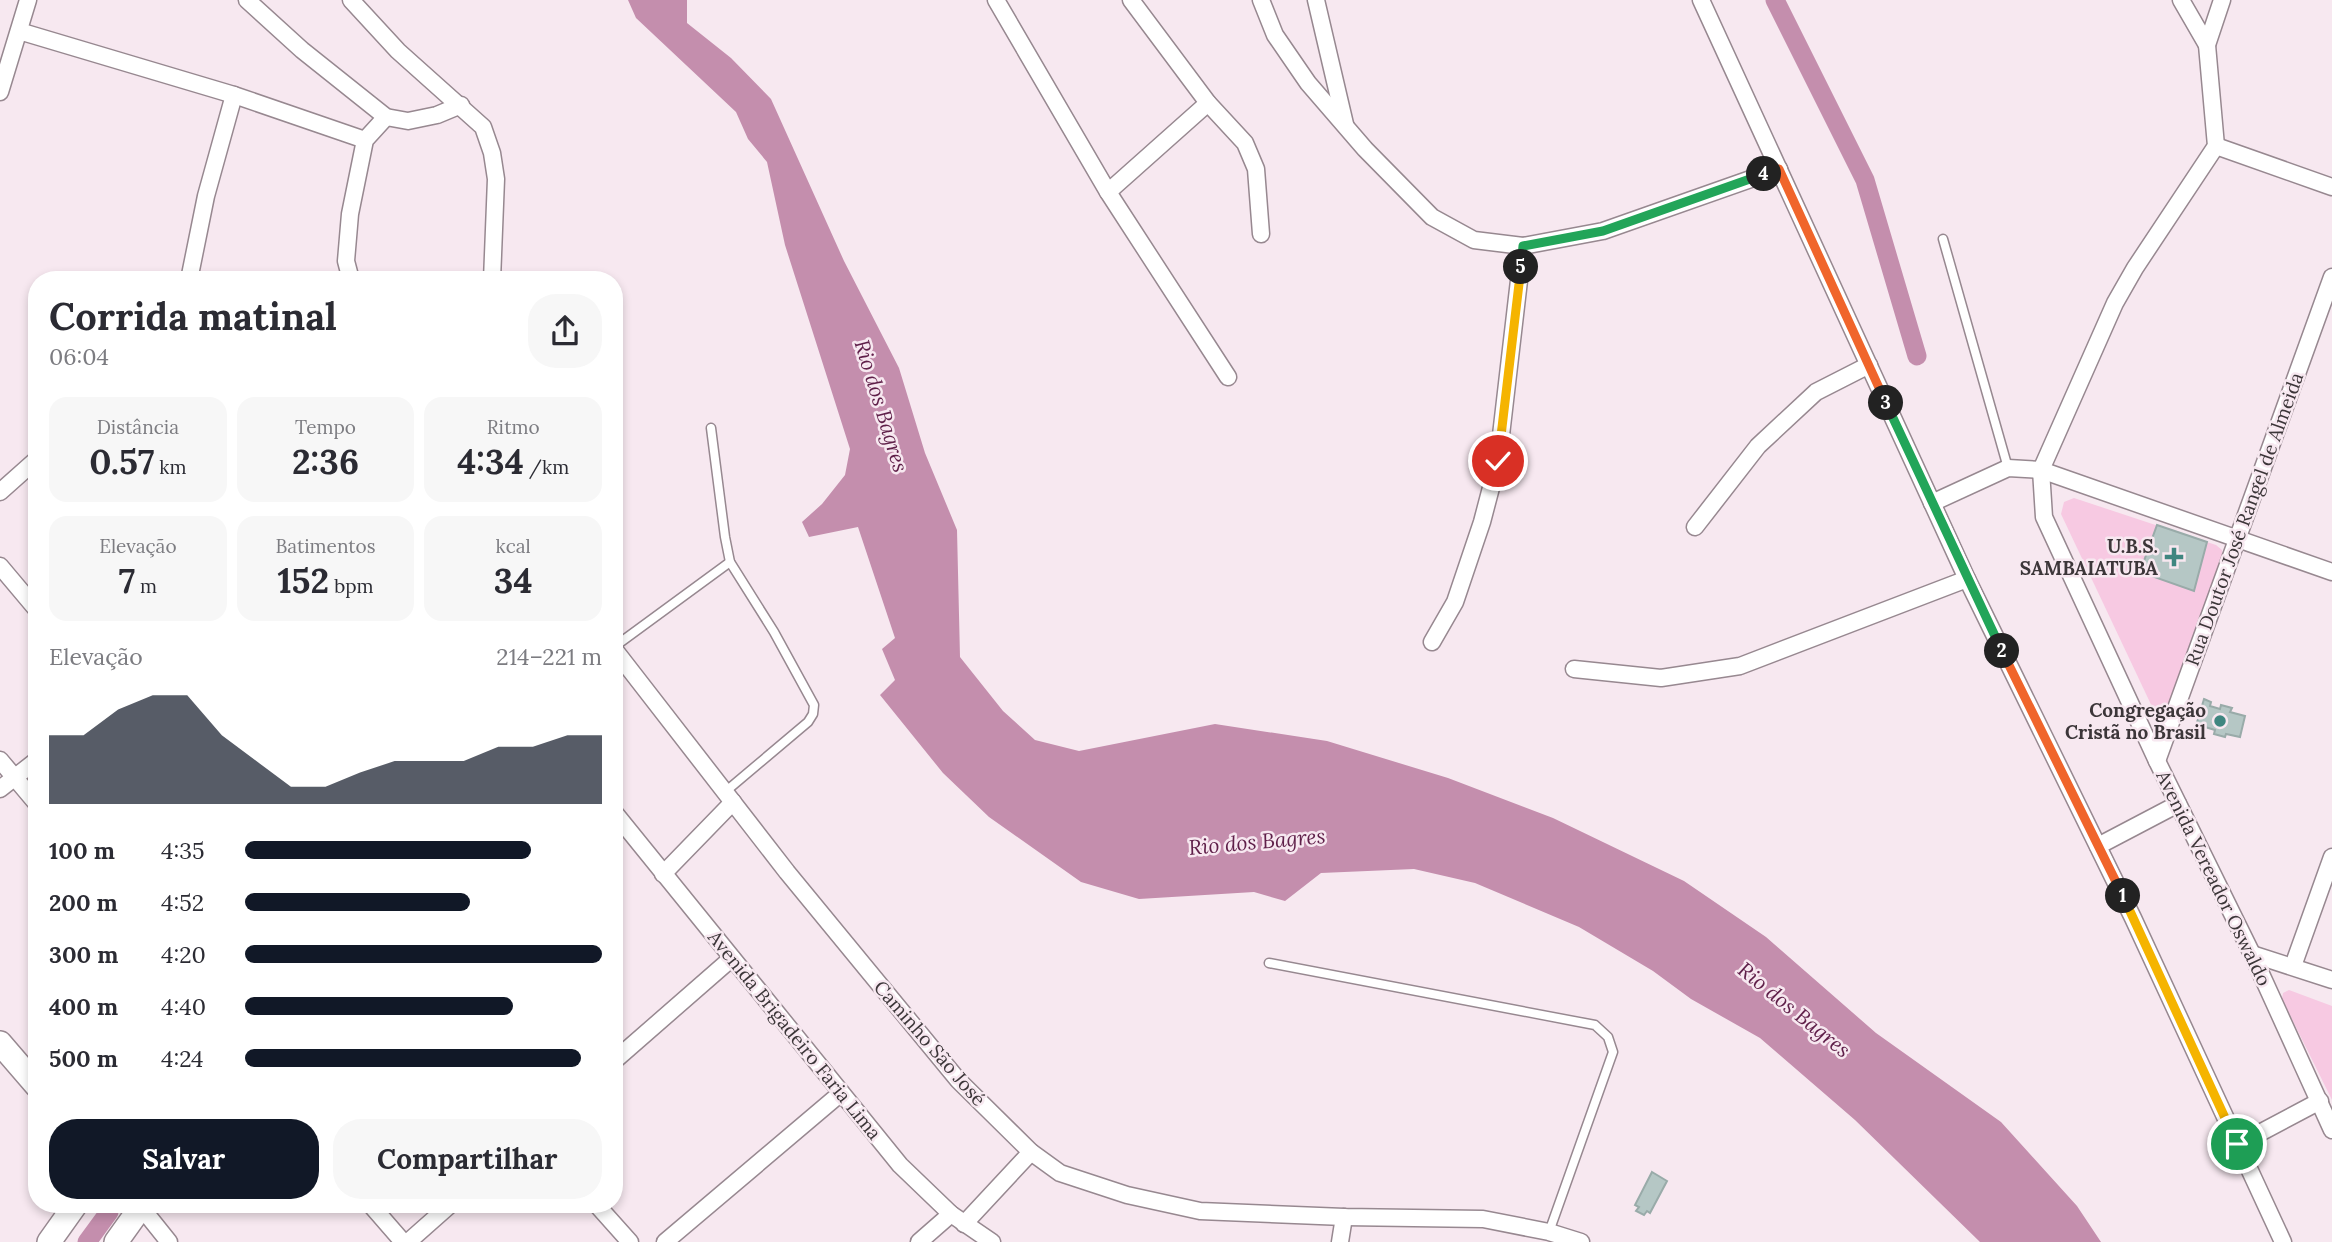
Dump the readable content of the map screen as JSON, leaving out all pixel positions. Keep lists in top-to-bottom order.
{
  "streets": {
    "street": [
      "Rua Doutor José Rangel de Almeida",
      "Avenida Vereador Oswaldo",
      "Avenida Brigadeiro Faria Lima",
      "Caminho São José"
    ]
  },
  "crossings": [
    ["Rua Doutor José Rangel de Almeida", "Avenida Vereador Oswaldo"]
  ],
  "water": ["Rio dos Bagres"],
  "places": {
    "health": ["U.B.S. SAMBAIATUBA"],
    "other": ["Congregação Cristã no Brasil"]
  },
  "page": {
    "pins": [
      "4",
      "5",
      "3",
      "2",
      "1"
    ],
    "heading": ["Corrida matinal", "06:04"],
    "stats": [
      ["Distância", "0.57 km"],
      ["Tempo", "2:36"],
      ["Ritmo", "4:34 /km"],
      ["Elevação", "7 m"],
      ["Batimentos", "152 bpm"],
      ["kcal", "34"]
    ],
    "chart": ["Elevação", "214–221 m"],
    "list": [
      {
        "name": "100 m",
        "note": "4:35"
      },
      {
        "name": "200 m",
        "note": "4:52"
      },
      {
        "name": "300 m",
        "note": "4:20"
      },
      {
        "name": "400 m",
        "note": "4:40"
      },
      {
        "name": "500 m",
        "note": "4:24"
      }
    ],
    "buttons": ["Salvar", "Compartilhar"]
  }
}
